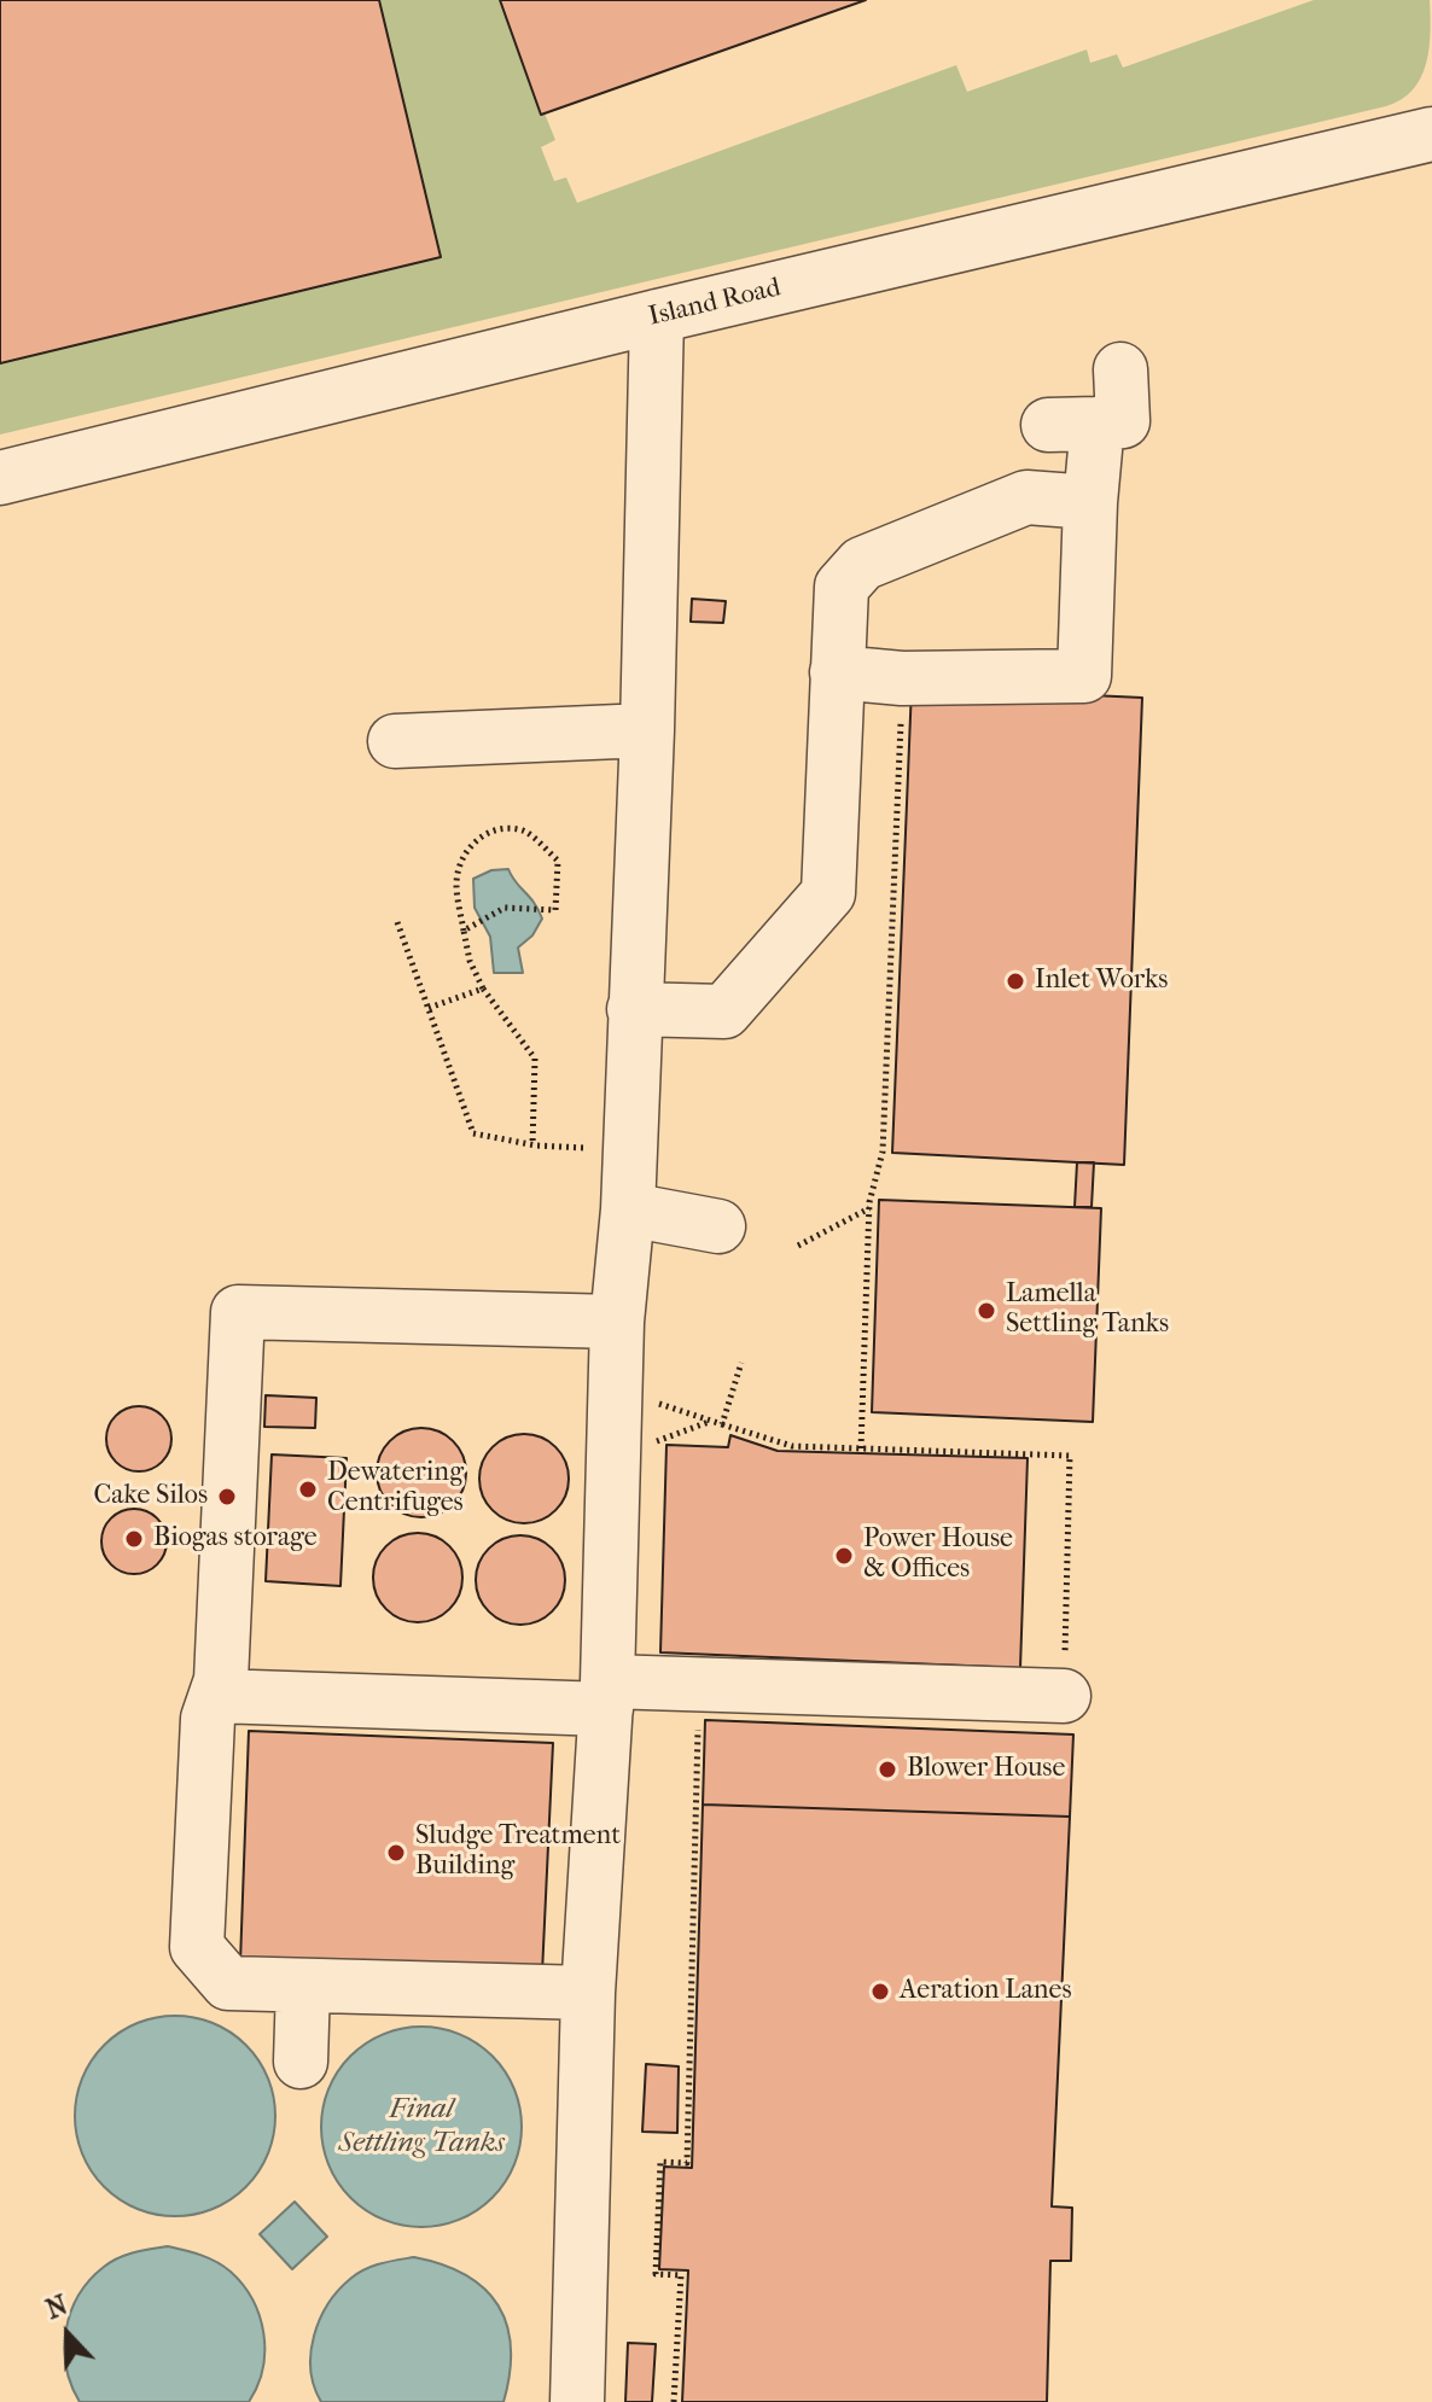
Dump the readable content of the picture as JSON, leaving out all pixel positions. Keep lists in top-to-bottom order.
{
  "streets": {
    "street": ["Island Road"]
  },
  "water": ["Final Settling Tanks"],
  "places": [
    "Inlet Works",
    "Lamella Settling Tanks",
    "Dewatering Centrifuges",
    "Cake Silos",
    "Biogas storage",
    "Power House & Offices",
    "Blower House",
    "Sludge Treatment Building",
    "Aeration Lanes"
  ],
  "north": "top"
}
